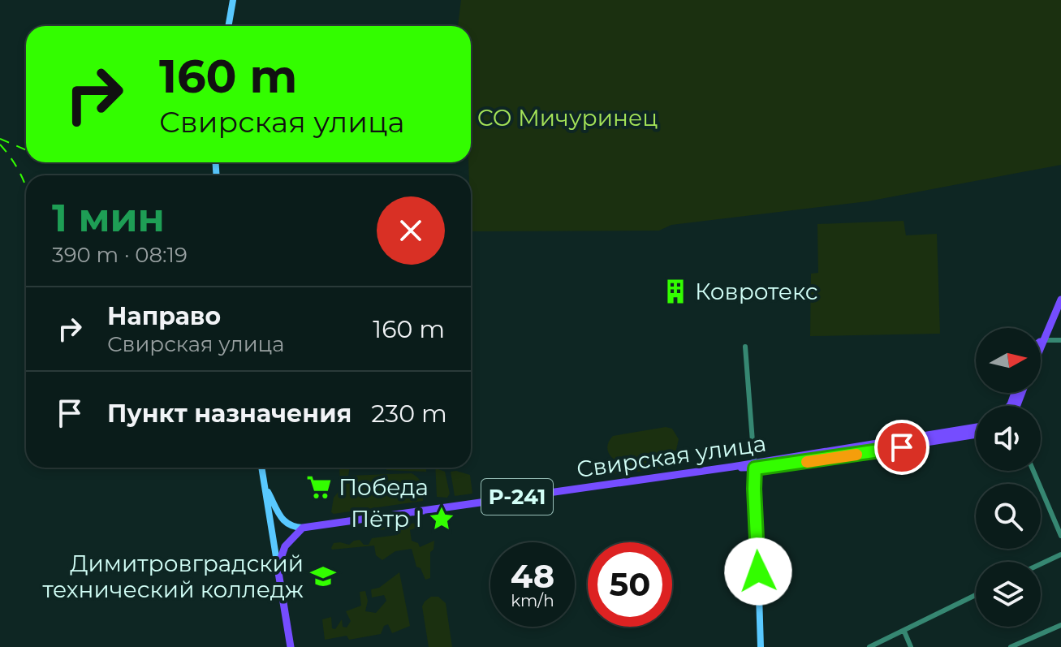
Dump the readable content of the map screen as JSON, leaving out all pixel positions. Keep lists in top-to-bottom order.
{
  "streets": {
    "highway": ["Свирская улица", "Р-241"]
  },
  "parks": ["СО Мичуринец"],
  "places": {
    "building": ["Ковротекс"],
    "supermarket": ["Победа"],
    "place": ["Пётр I"],
    "school or university": ["Димитровградский технический колледж"]
  },
  "north": "right",
  "page": {
    "turn": ["160 m", "Свирская улица"],
    "heading": ["1 мин", "390 m · 08:19"],
    "list": [
      {
        "name": "Направо",
        "note": "Свирская улица",
        "value": "160 m"
      },
      {
        "name": "Пункт назначения",
        "value": "230 m"
      }
    ],
    "speed": "48 km/h",
    "limit": "50"
  }
}
